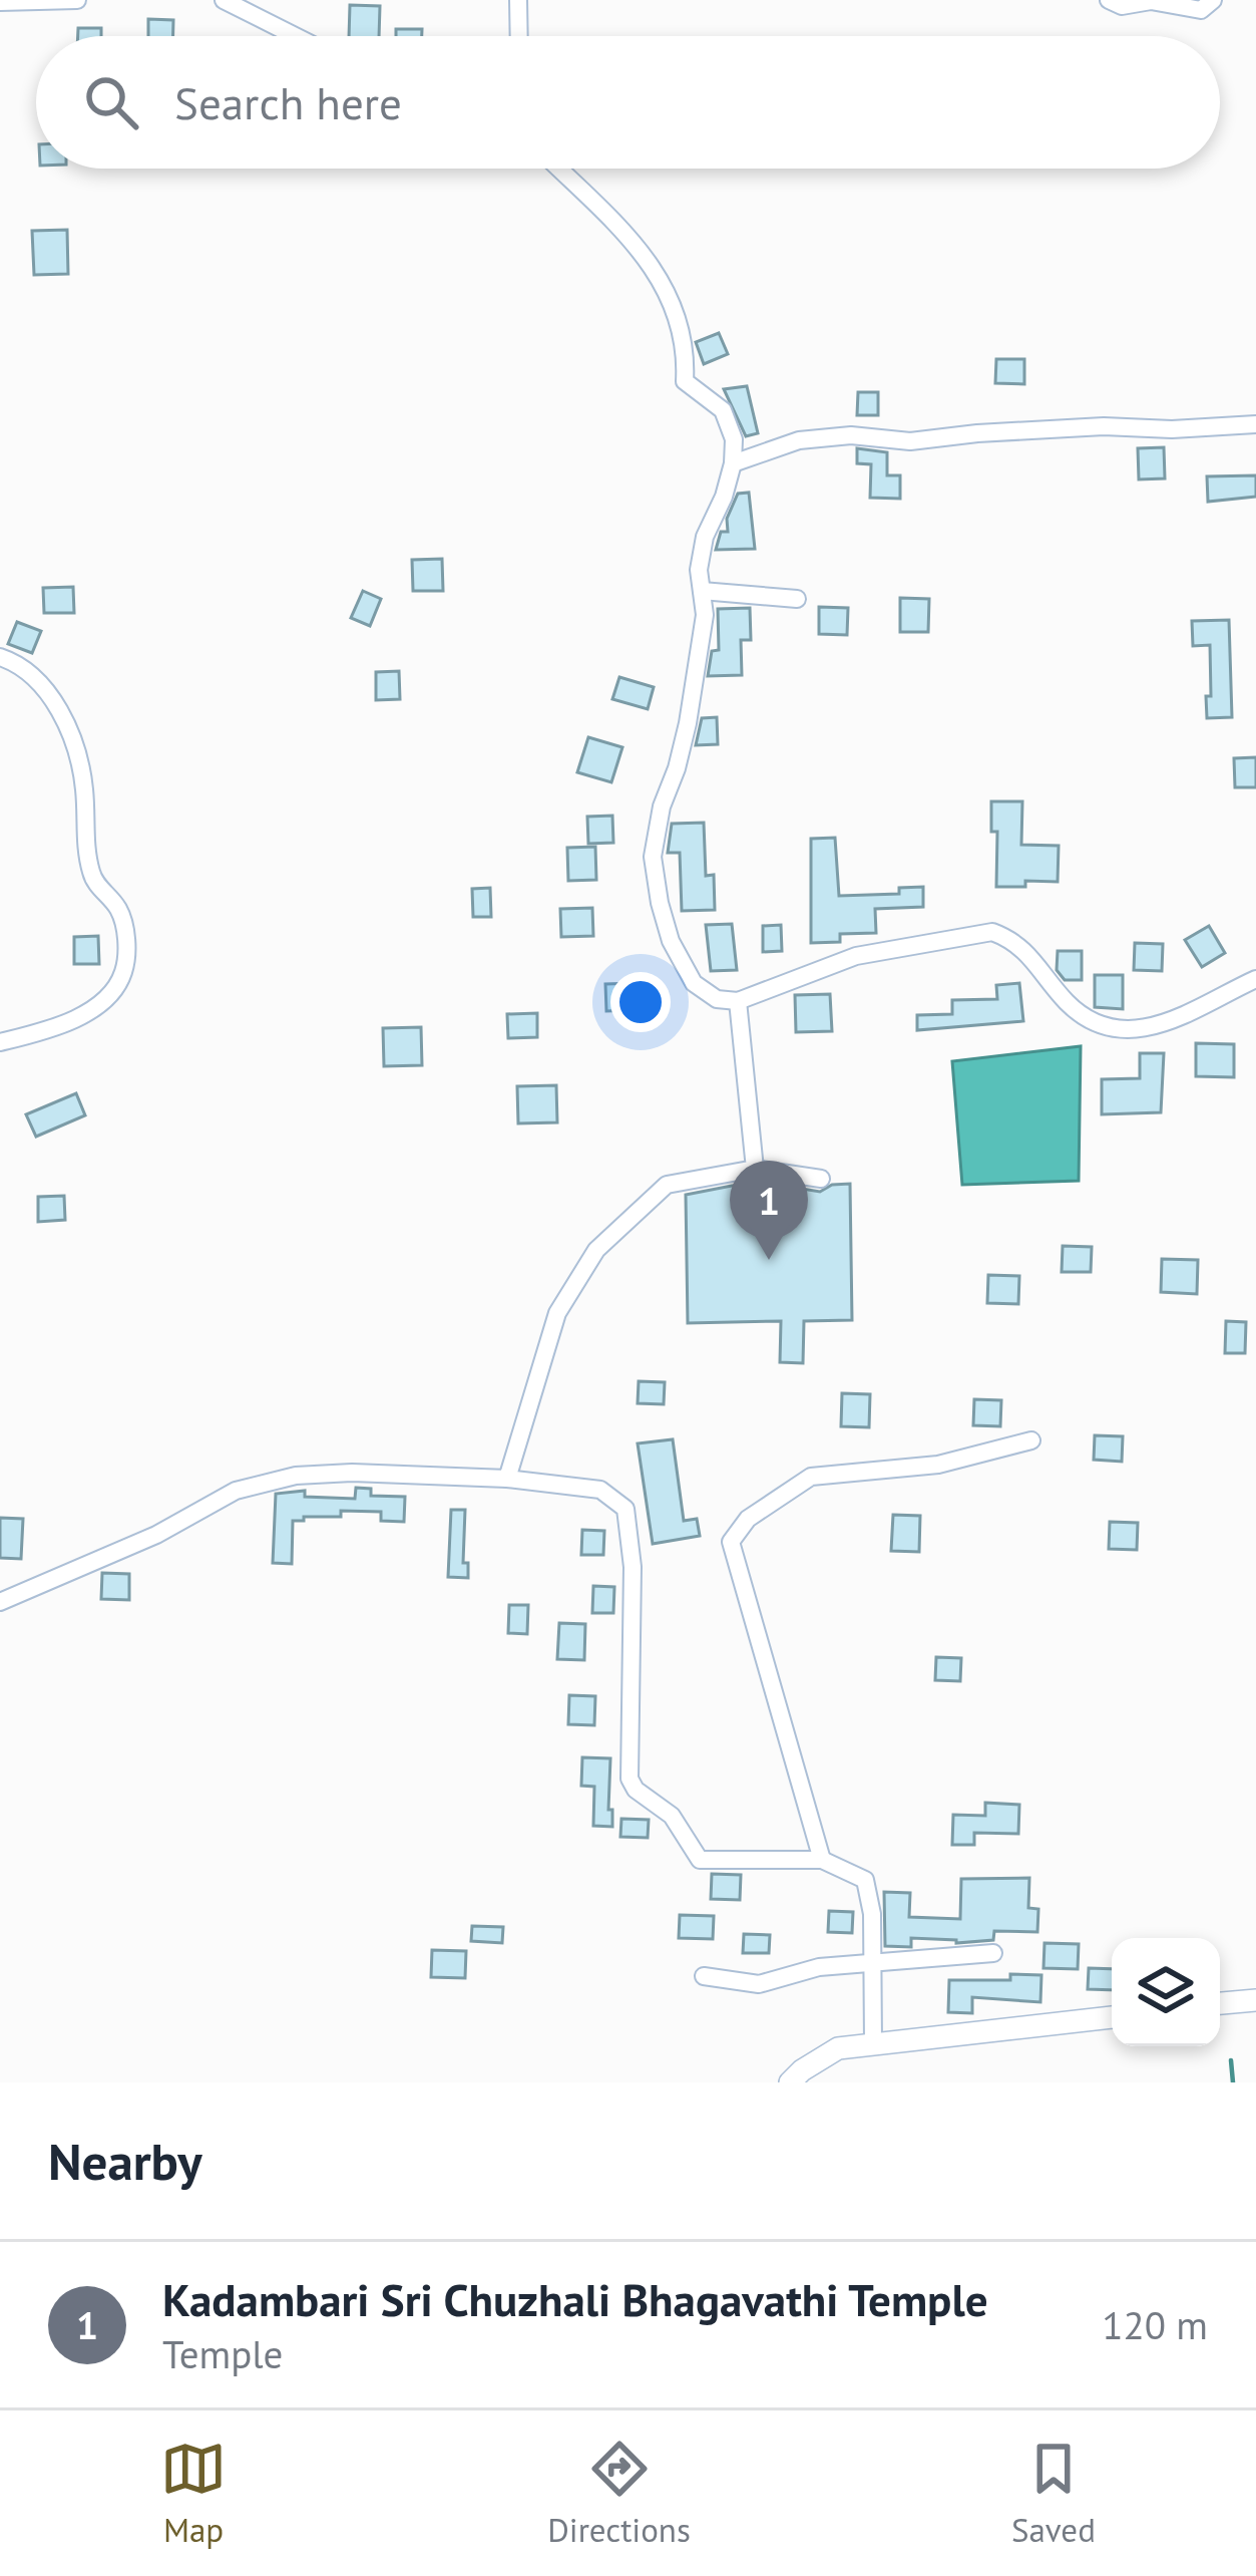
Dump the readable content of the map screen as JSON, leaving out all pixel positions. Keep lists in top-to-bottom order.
{
  "page": {
    "search": "Search here",
    "pins": "1",
    "heading": "Nearby",
    "list": [
      {
        "mark": "1",
        "name": "Kadambari Sri Chuzhali Bhagavathi Temple",
        "note": "Temple",
        "value": "120 m"
      }
    ],
    "nav": ["Map", "Directions", "Saved"]
  }
}
